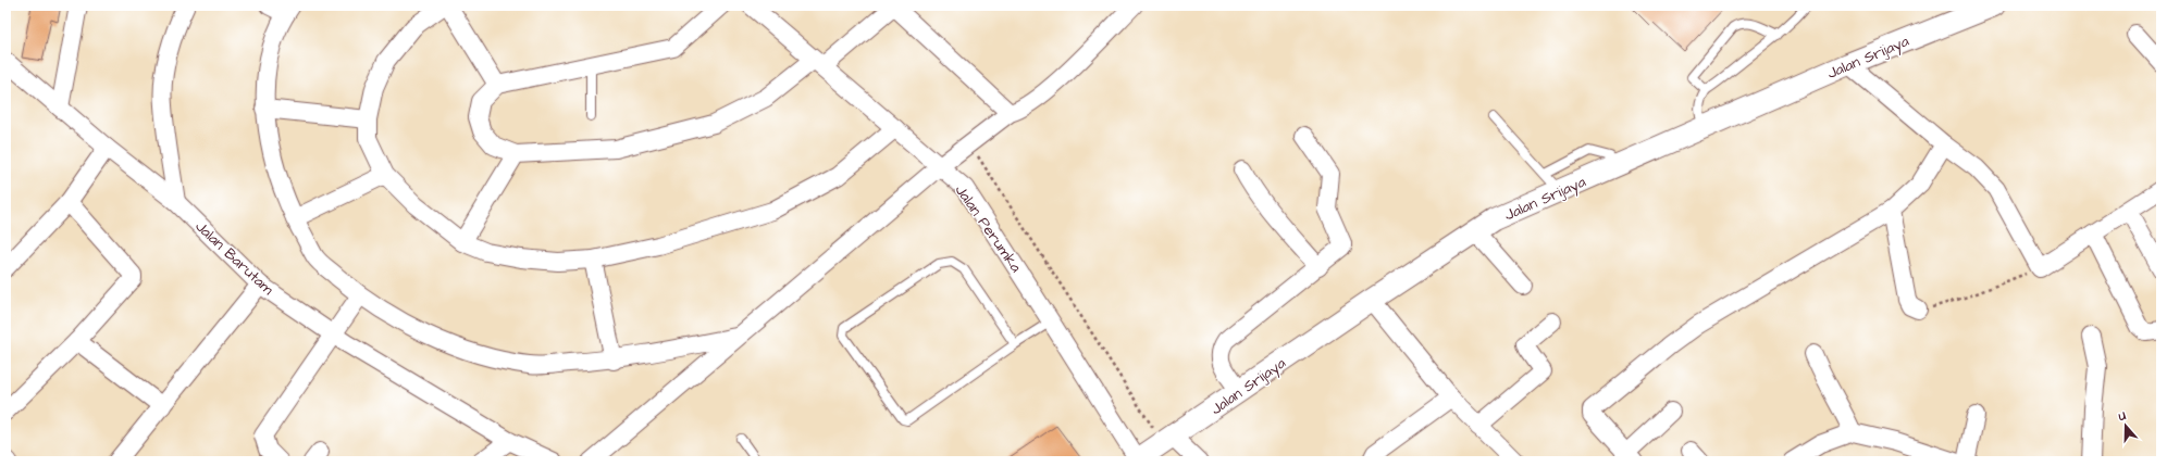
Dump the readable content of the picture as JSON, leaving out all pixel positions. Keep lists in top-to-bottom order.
{
  "streets": {
    "street": ["Jalan Srijaya", "Jalan Perumka", "Jalan Barutam"]
  },
  "crossings": [
    ["Jalan Srijaya", "Jalan Perumka"]
  ],
  "north": "top"
}
